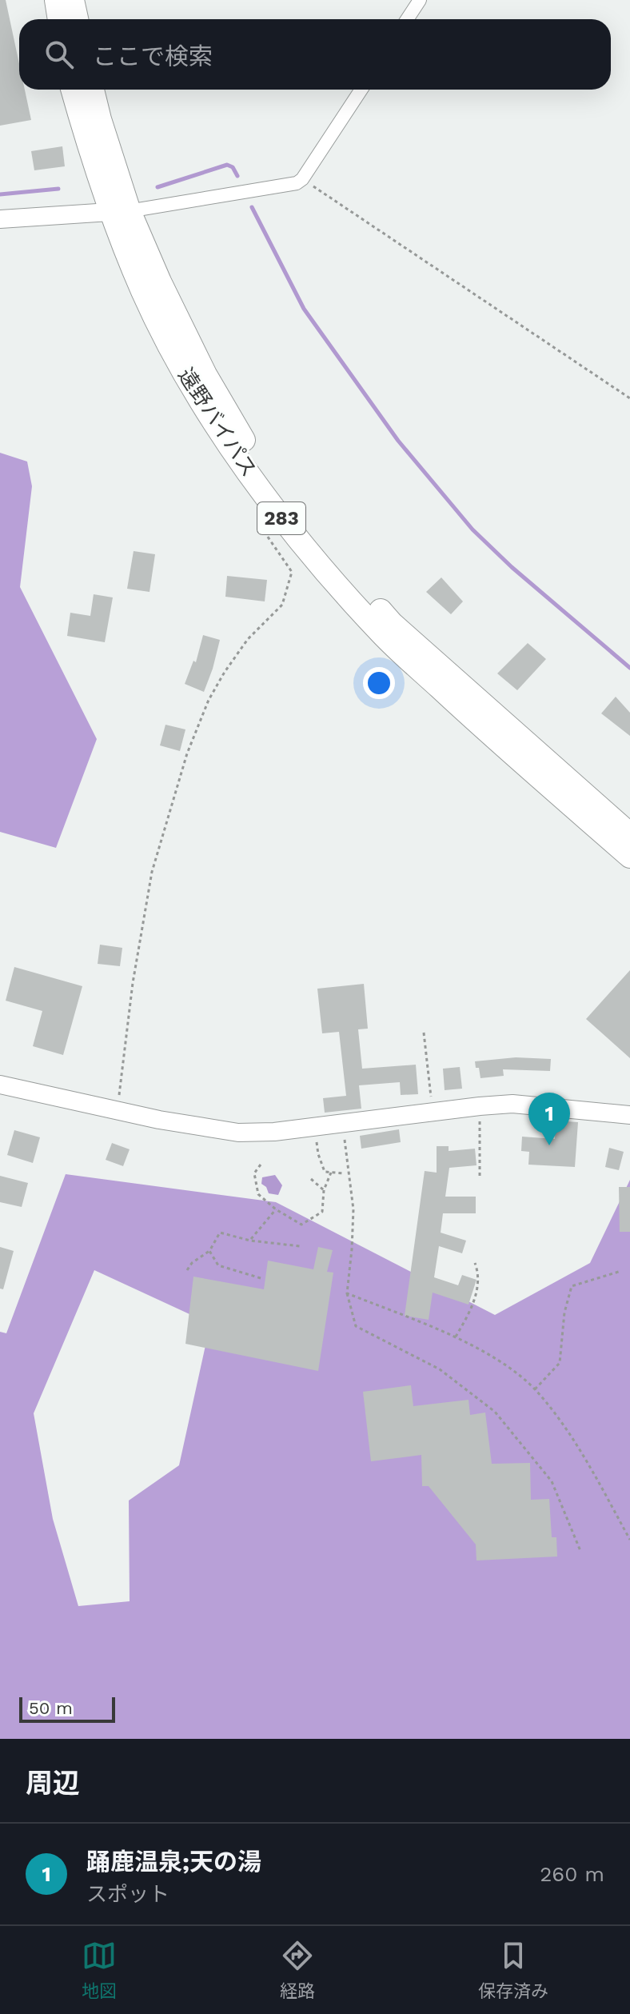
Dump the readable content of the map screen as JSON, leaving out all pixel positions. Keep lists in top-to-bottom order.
{
  "streets": {
    "highway": ["遠野バイパス", "283"]
  },
  "scale_bar": "50 m",
  "page": {
    "search": "ここで検索",
    "pins": "1",
    "scale": "50 m",
    "heading": "周辺",
    "list": [
      {
        "mark": "1",
        "name": "踊鹿温泉;天の湯",
        "note": "スポット",
        "value": "260 m"
      }
    ],
    "nav": ["地図", "経路", "保存済み"]
  }
}
